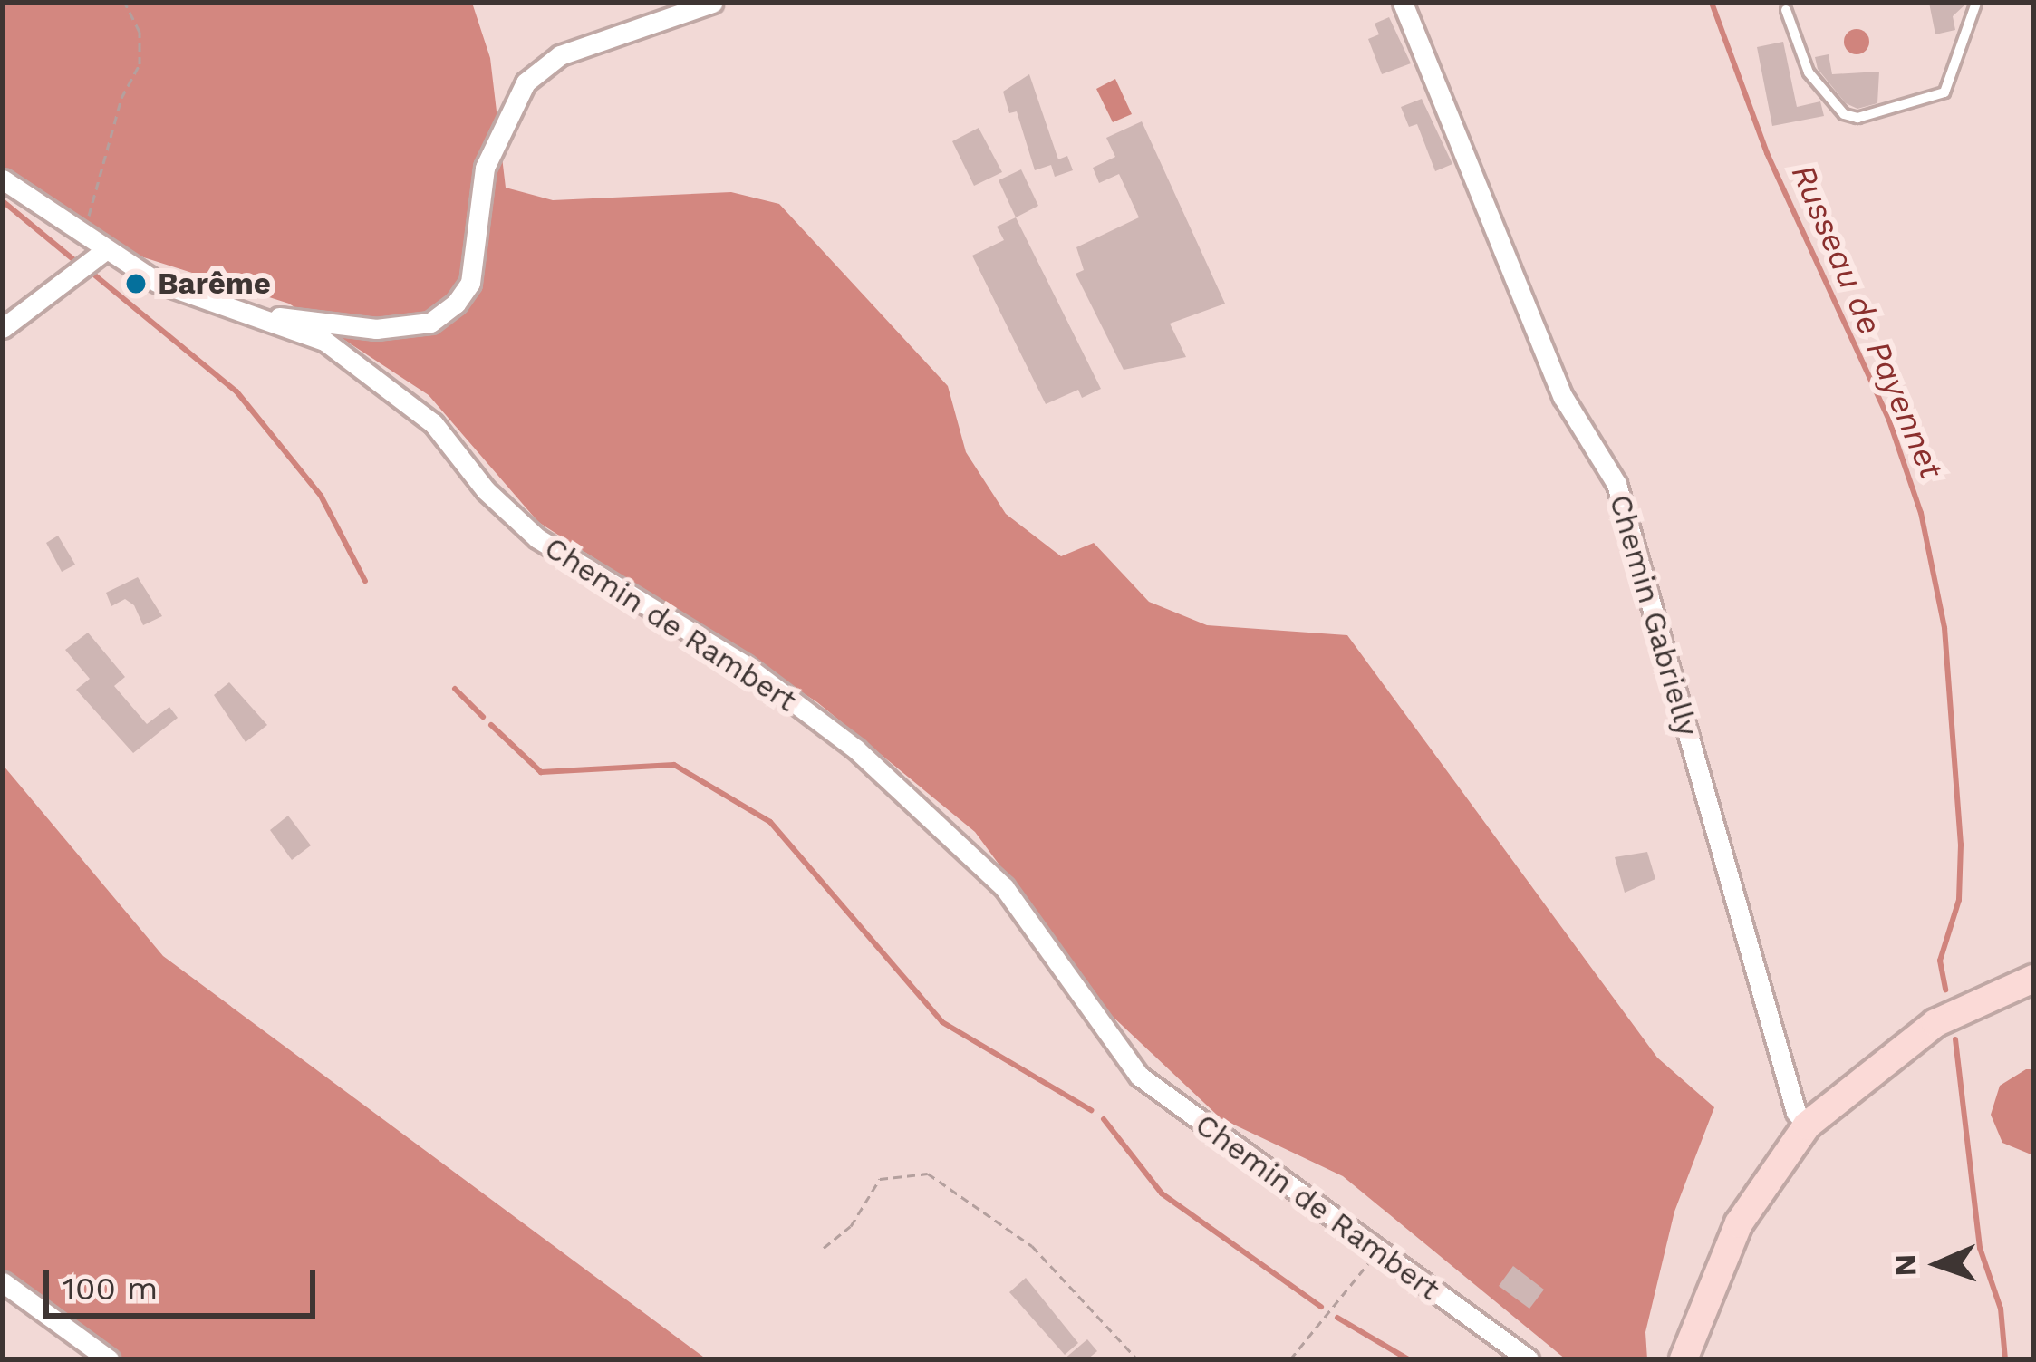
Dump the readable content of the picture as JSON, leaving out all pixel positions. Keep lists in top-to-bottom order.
{
  "streets": {
    "street": ["Chemin Gabrielly", "Chemin de Rambert"]
  },
  "water": ["Russeau de Payennet"],
  "places": ["Barême"],
  "scale_bar": "100 m",
  "north": "left"
}
